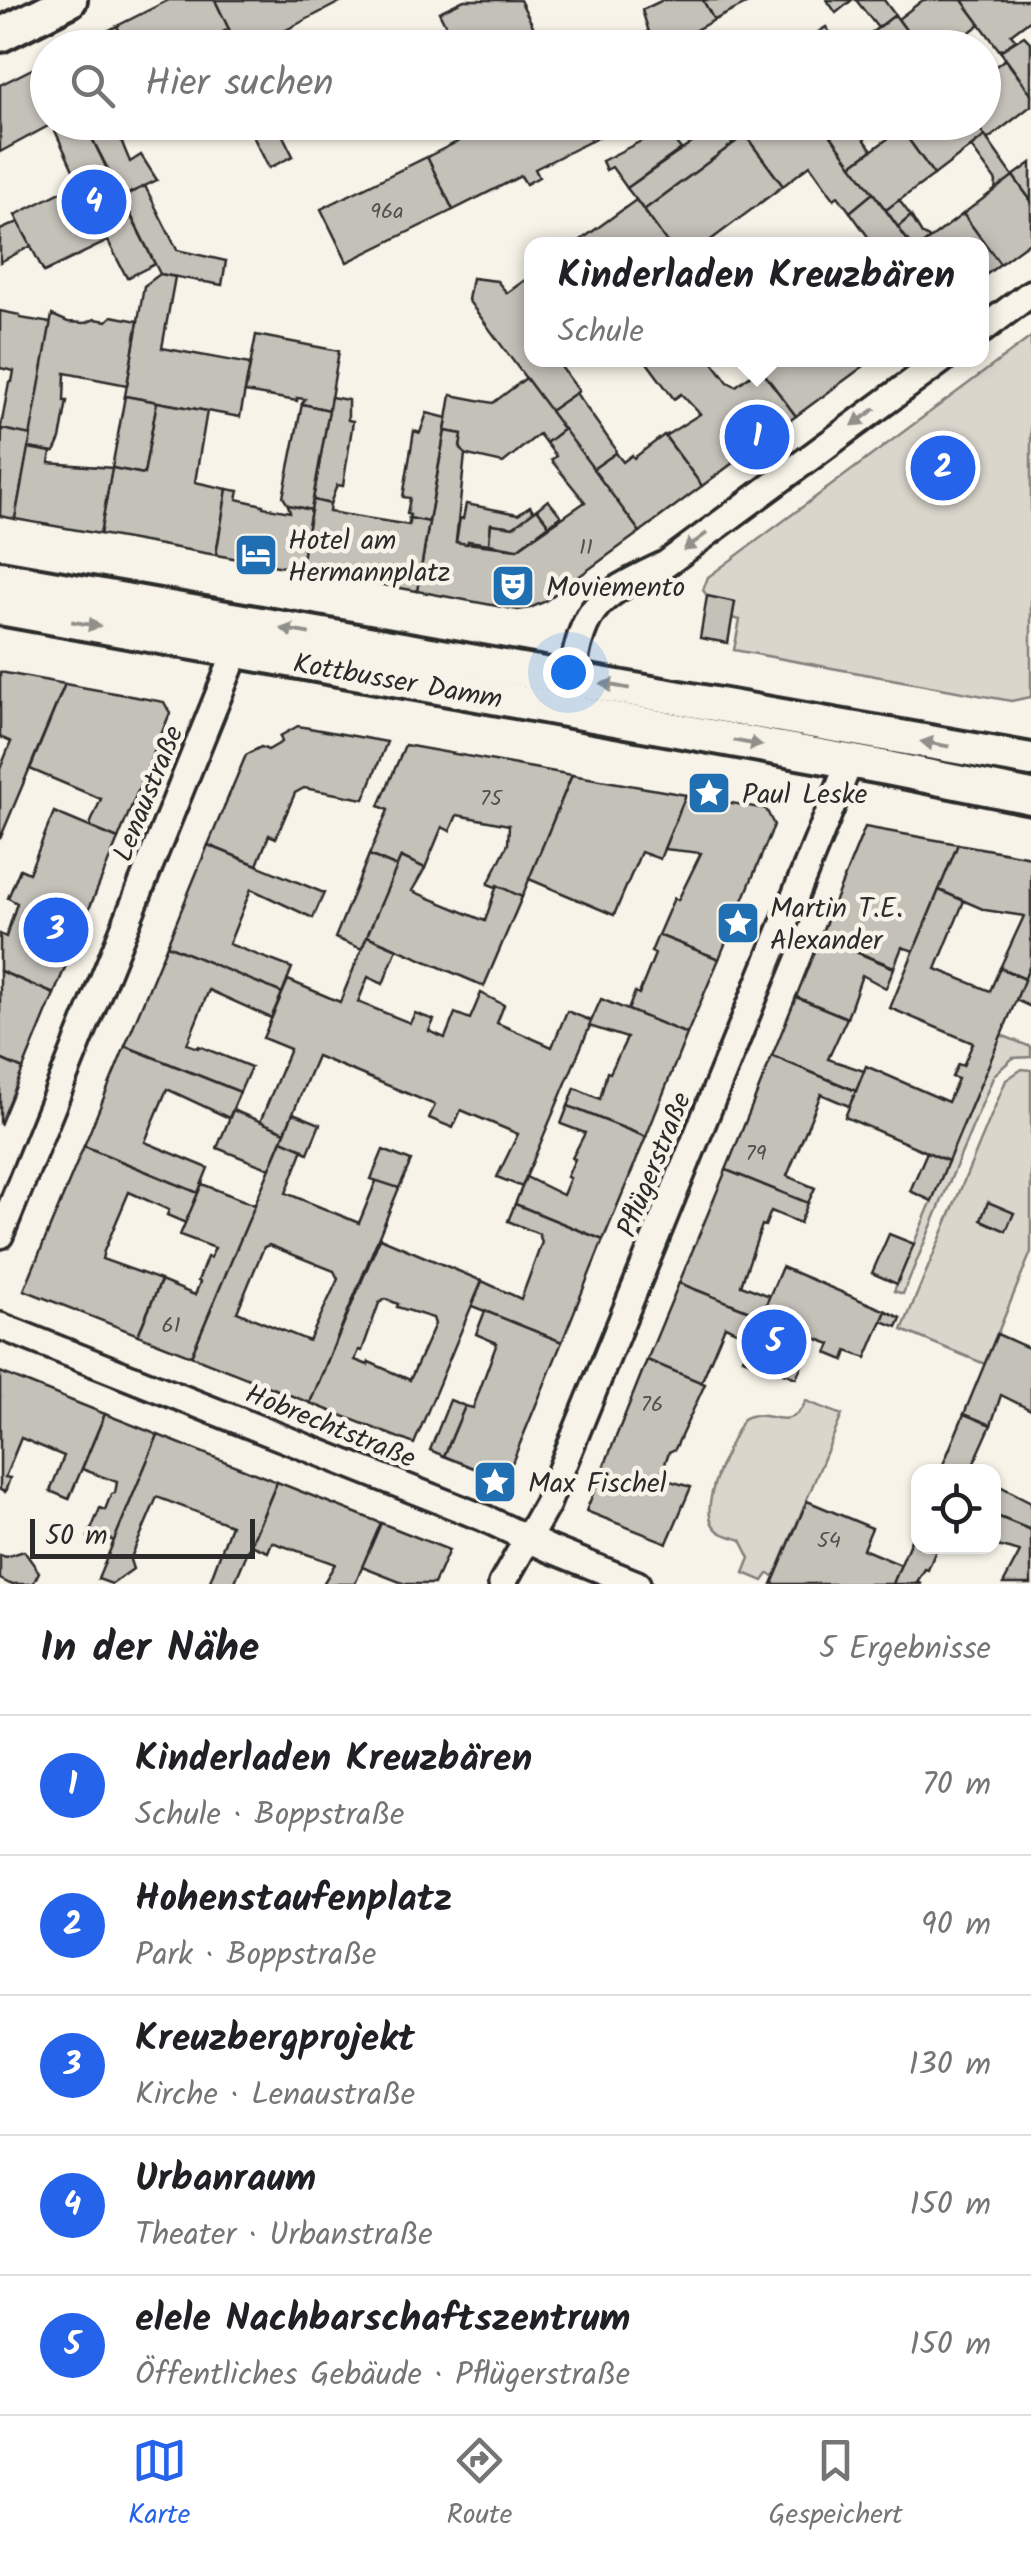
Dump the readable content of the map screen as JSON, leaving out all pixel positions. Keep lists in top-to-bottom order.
{
  "streets": {
    "main road": ["Kottbusser Damm"],
    "street": ["Lenaustraße", "Pflügerstraße", "Hobrechtstraße"]
  },
  "crossings": [
    ["Kottbusser Damm", "Lenaustraße"],
    ["Kottbusser Damm", "Pflügerstraße"],
    ["Pflügerstraße", "Hobrechtstraße"]
  ],
  "places": {
    "hotel": ["Hotel am Hermannplatz"],
    "theatre": ["Moviemento"],
    "place": ["Paul Leske", "Martin T.E. Alexander", "Max Fischel"]
  },
  "house_numbers": [
    "96a",
    "11",
    "75",
    "79",
    "61",
    "76",
    "54"
  ],
  "scale_bar": "50 m",
  "page": {
    "search": "Hier suchen",
    "pins": [
      "4",
      "1",
      "2",
      "3",
      "5"
    ],
    "popup": ["Kinderladen Kreuzbären", "Schule"],
    "scale": "50 m",
    "heading": ["In der Nähe", "5 Ergebnisse"],
    "list": [
      {
        "mark": "1",
        "name": "Kinderladen Kreuzbären",
        "note": "Schule · Boppstraße",
        "value": "70 m"
      },
      {
        "mark": "2",
        "name": "Hohenstaufenplatz",
        "note": "Park · Boppstraße",
        "value": "90 m"
      },
      {
        "mark": "3",
        "name": "Kreuzbergprojekt",
        "note": "Kirche · Lenaustraße",
        "value": "130 m"
      },
      {
        "mark": "4",
        "name": "Urbanraum",
        "note": "Theater · Urbanstraße",
        "value": "150 m"
      },
      {
        "mark": "5",
        "name": "elele Nachbarschaftszentrum",
        "note": "Öffentliches Gebäude · Pflügerstraße",
        "value": "150 m"
      }
    ],
    "nav": ["Karte", "Route", "Gespeichert"]
  }
}
